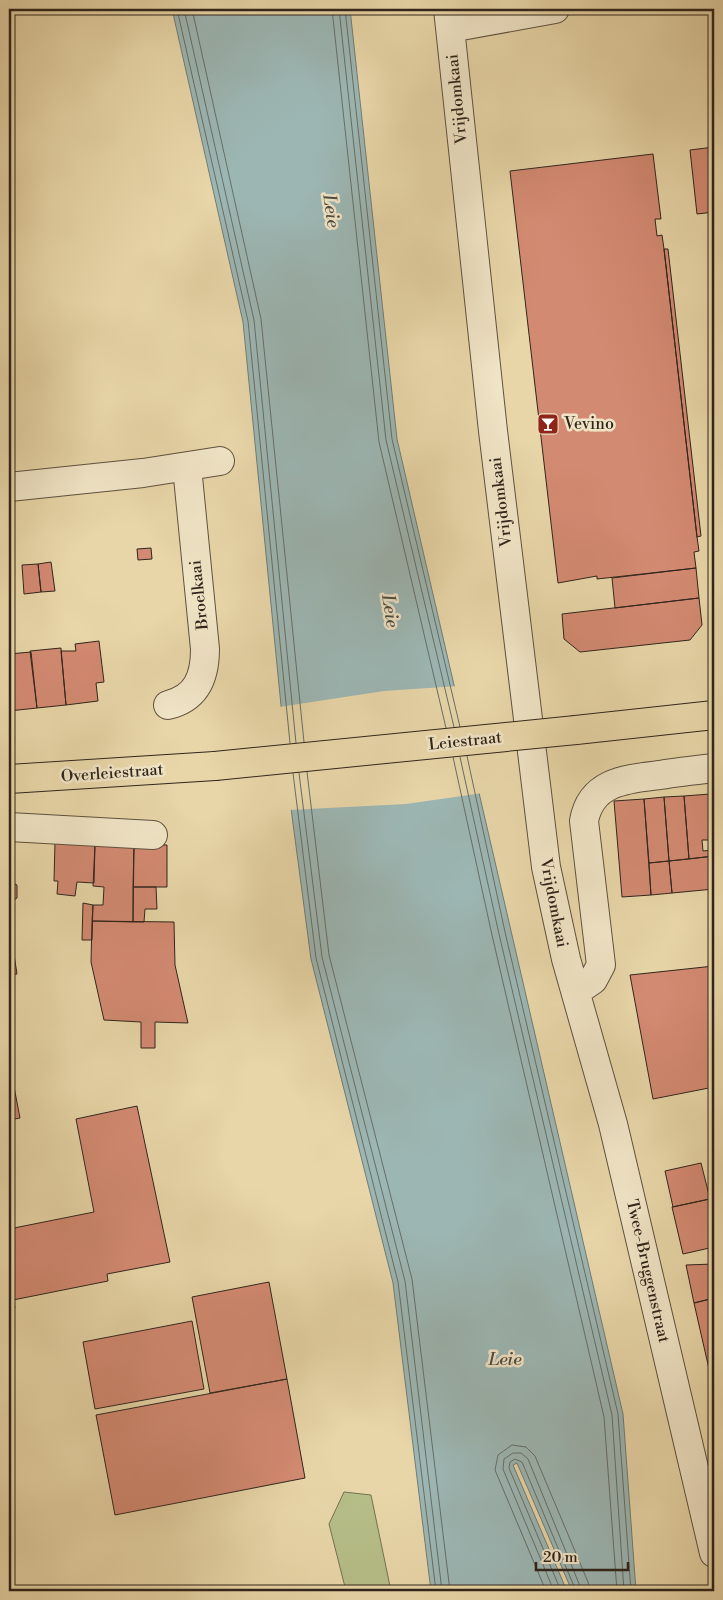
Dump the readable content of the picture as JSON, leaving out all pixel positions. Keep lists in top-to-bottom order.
{
  "streets": {
    "main road": ["Leiestraat", "Overleiestraat"],
    "street": ["Vrijdomkaai", "Broelkaai", "Twee-Bruggenstraat"]
  },
  "crossings": [
    ["Vrijdomkaai", "Twee-Bruggenstraat"],
    ["Leiestraat", "Overleiestraat"]
  ],
  "water": ["Leie"],
  "places": {
    "bar": ["Vevino"]
  },
  "scale_bar": "20 m"
}
